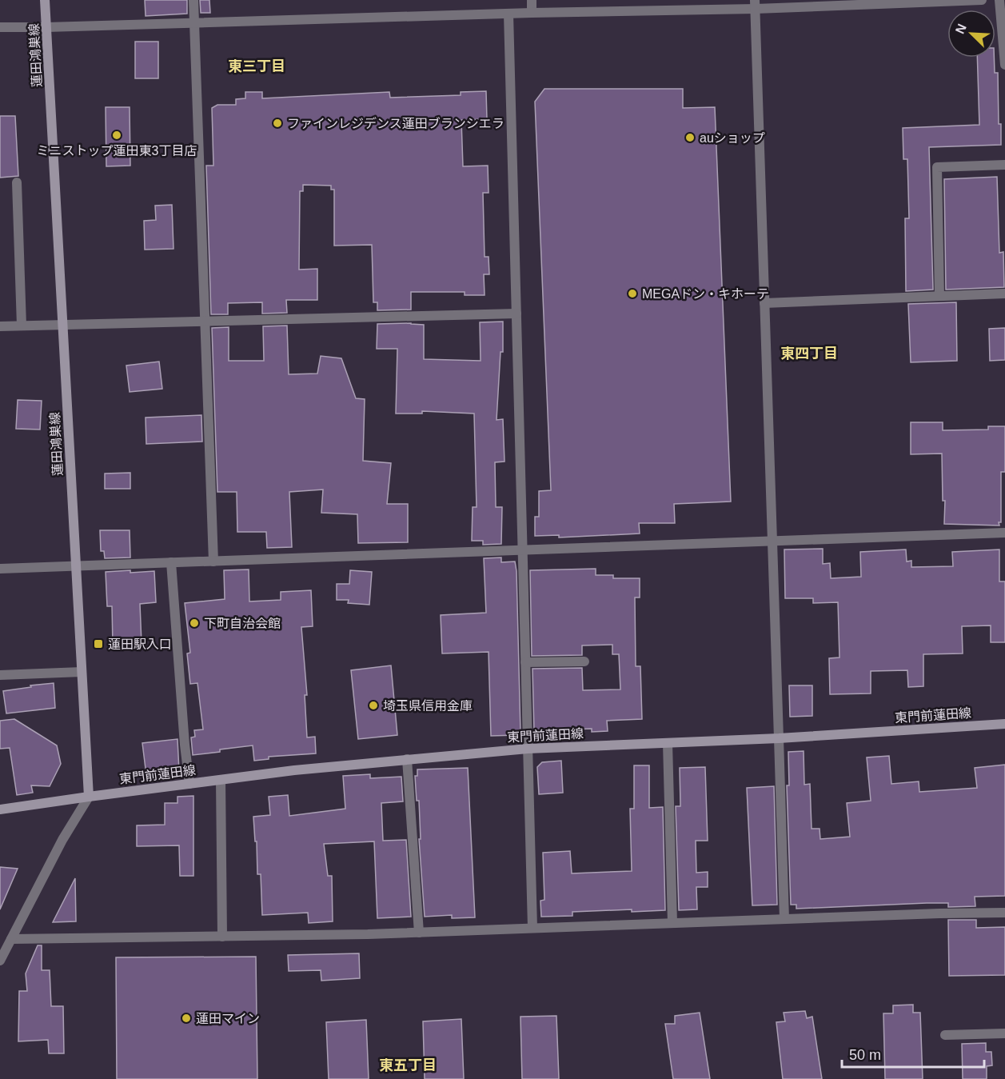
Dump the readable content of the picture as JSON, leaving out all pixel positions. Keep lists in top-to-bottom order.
{
  "streets": {
    "main road": ["蓮田鴻巣線", "東門前蓮田線"]
  },
  "crossings": [
    ["蓮田鴻巣線", "東門前蓮田線"]
  ],
  "districts": ["東三丁目", "東四丁目", "東五丁目"],
  "places": {
    "other": [
      "ファインレジデンス蓮田ブランシエラ",
      "ミニストップ蓮田東3丁目店",
      "auショップ",
      "MEGAドン・キホーテ",
      "下町自治会館",
      "埼玉県信用金庫",
      "蓮田マイン"
    ],
    "transit": ["蓮田駅入口"]
  },
  "scale_bar": "50 m",
  "north": "top left"
}
